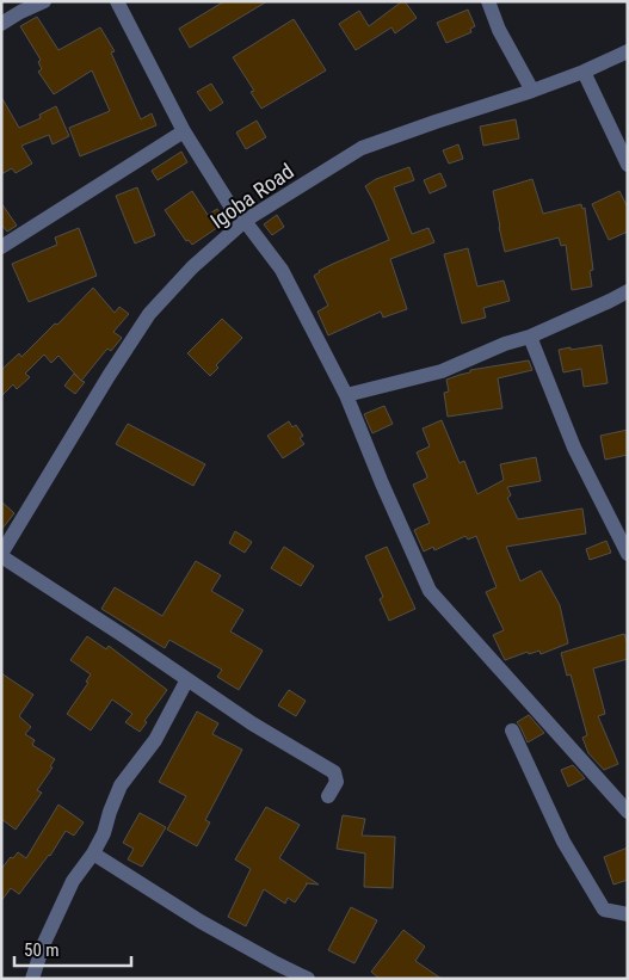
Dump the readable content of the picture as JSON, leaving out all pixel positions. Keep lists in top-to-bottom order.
{
  "streets": {
    "street": ["Igoba Road"]
  },
  "scale_bar": "50 m"
}
